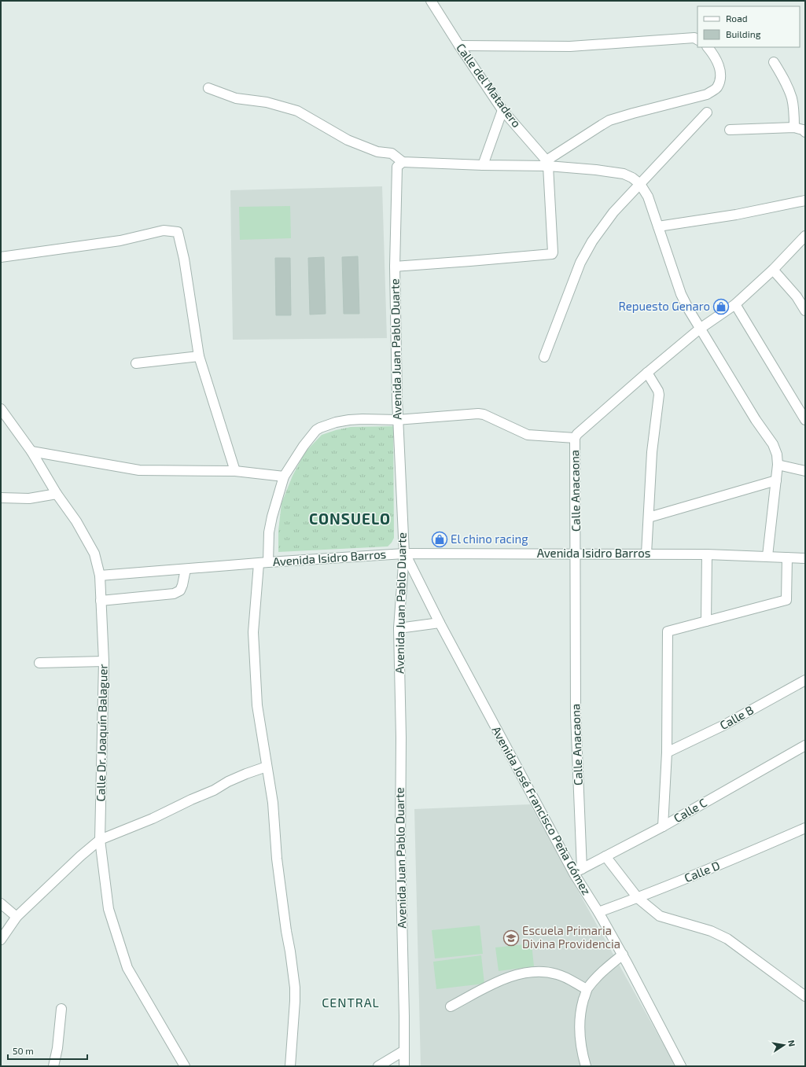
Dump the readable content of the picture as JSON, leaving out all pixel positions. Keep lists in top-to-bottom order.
{
  "streets": {
    "street": [
      "Calle del Matadero",
      "Avenida Juan Pablo Duarte",
      "Calle Anacaona",
      "Avenida Isidro Barros",
      "Calle B",
      "Calle Dr. Joaquín Balaguer",
      "Avenida José Francisco Peña Gómez",
      "Calle C",
      "Calle D"
    ]
  },
  "crossings": [
    ["Avenida Juan Pablo Duarte", "Avenida Isidro Barros"],
    ["Avenida Juan Pablo Duarte", "Avenida José Francisco Peña Gómez"],
    ["Calle Anacaona", "Avenida Isidro Barros"],
    ["Calle Anacaona", "Calle C"],
    ["Avenida Isidro Barros", "Calle Dr. Joaquín Balaguer"],
    ["Avenida Isidro Barros", "Avenida José Francisco Peña Gómez"],
    ["Avenida José Francisco Peña Gómez", "Calle C"],
    ["Avenida José Francisco Peña Gómez", "Calle D"]
  ],
  "districts": ["CONSUELO", "CENTRAL"],
  "places": {
    "shop": ["Repuesto Genaro", "El chino racing"],
    "school or university": ["Escuela Primaria Divina Providencia"]
  },
  "legend": ["Road", "Building"],
  "scale_bar": "50 m",
  "north": "right"
}
